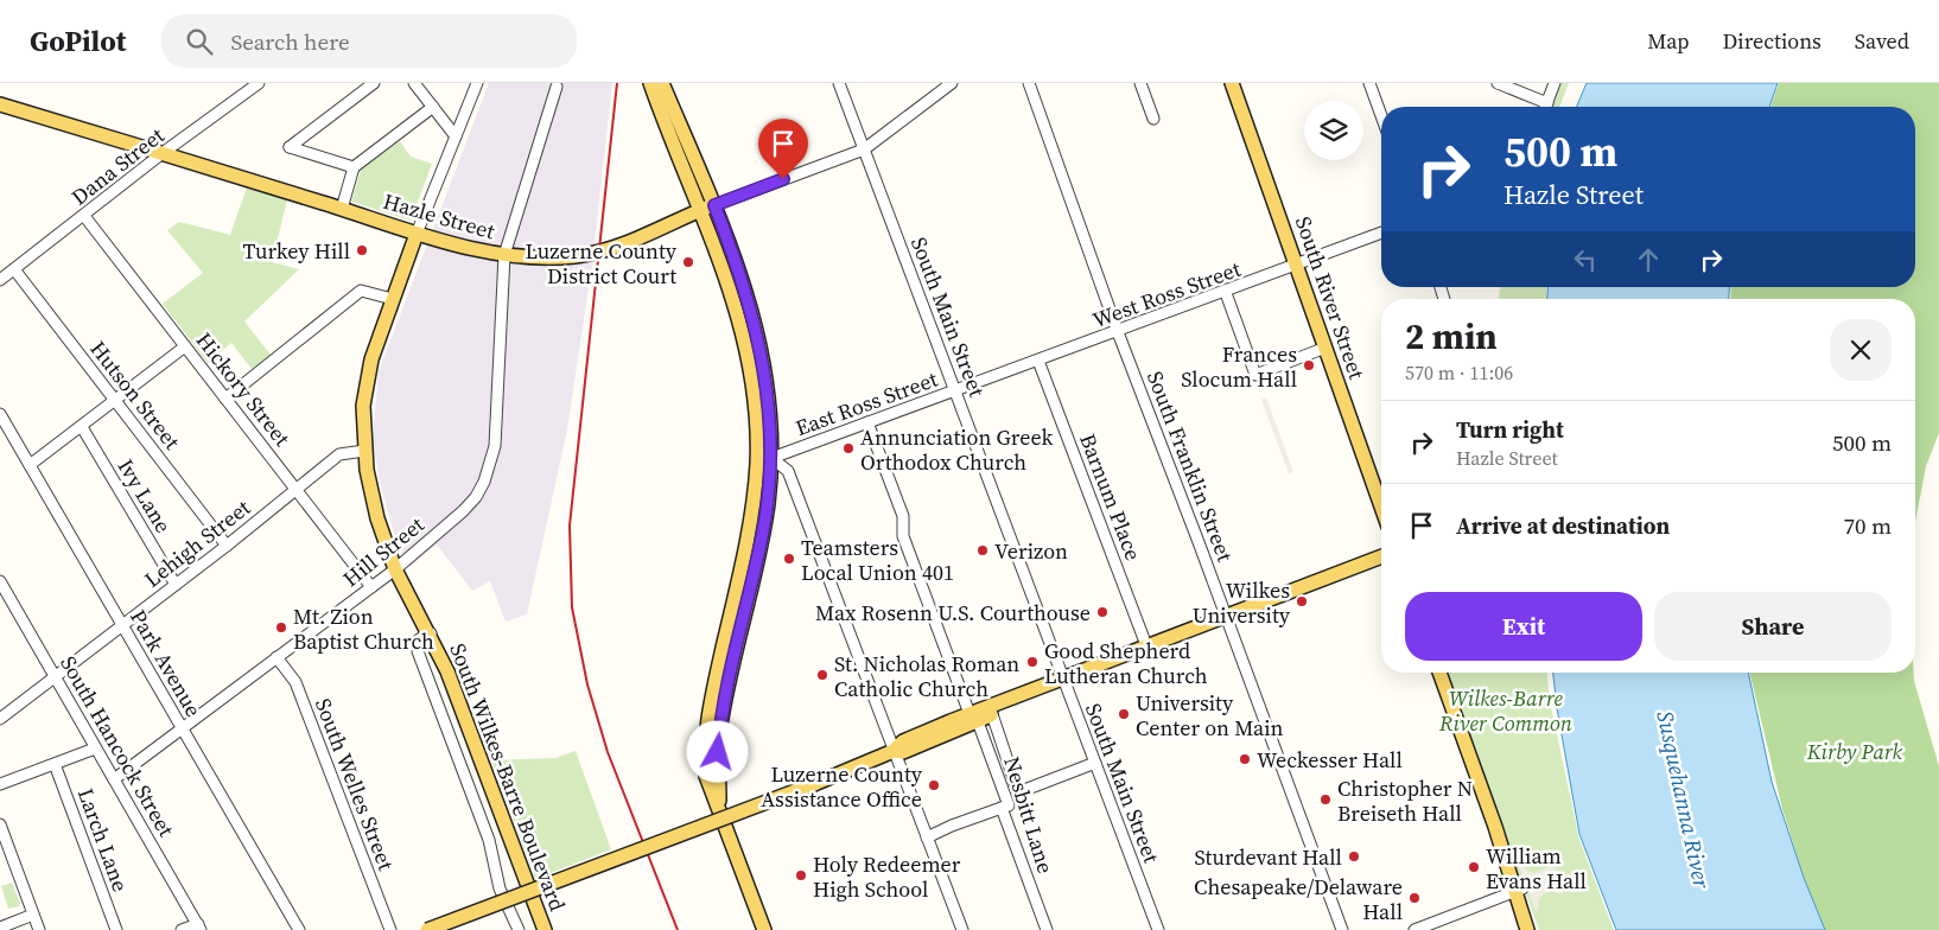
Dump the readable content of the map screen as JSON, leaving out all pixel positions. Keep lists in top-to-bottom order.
{
  "streets": {
    "main road": ["Hazle Street", "South River Street", "South Wilkes-Barre Boulevard"],
    "street": [
      "Dana Street",
      "West Ross Street",
      "South Main Street",
      "Hickory Street",
      "Hutson Street",
      "East Ross Street",
      "South Franklin Street",
      "Ivy Lane",
      "Barnum Place",
      "Lehigh Street",
      "Hill Street",
      "Park Avenue",
      "South Hancock Street",
      "South Welles Street",
      "Nesbitt Lane",
      "Larch Lane"
    ]
  },
  "crossings": [
    ["Dana Street", "Hazle Street"],
    ["Dana Street", "Hickory Street"],
    ["Dana Street", "Hutson Street"],
    ["Hazle Street", "South Main Street"],
    ["Hazle Street", "Hill Street"],
    ["Hazle Street", "South Wilkes-Barre Boulevard"],
    ["West Ross Street", "South River Street"],
    ["West Ross Street", "South Main Street"],
    ["West Ross Street", "East Ross Street"],
    ["West Ross Street", "South Franklin Street"],
    ["West Ross Street", "Barnum Place"],
    ["South Main Street", "East Ross Street"],
    ["Hickory Street", "Lehigh Street"],
    ["Hickory Street", "Hill Street"],
    ["Hutson Street", "Lehigh Street"],
    ["Ivy Lane", "Lehigh Street"],
    ["Lehigh Street", "Park Avenue"],
    ["Lehigh Street", "South Hancock Street"],
    ["Lehigh Street", "South Wilkes-Barre Boulevard"],
    ["Hill Street", "Park Avenue"],
    ["Hill Street", "South Hancock Street"],
    ["Hill Street", "South Wilkes-Barre Boulevard"],
    ["Hill Street", "South Welles Street"]
  ],
  "water": ["Susquehanna River"],
  "parks": ["Wilkes-Barre River Common", "Kirby Park"],
  "places": [
    "Turkey Hill",
    "Luzerne County District Court",
    "Frances Slocum Hall",
    "Annunciation Greek Orthodox Church",
    "Verizon",
    "Teamsters Local Union 401",
    "Wilkes University",
    "Max Rosenn U.S. Courthouse",
    "Mt. Zion Baptist Church",
    "Good Shepherd Lutheran Church",
    "St. Nicholas Roman Catholic Church",
    "University Center on Main",
    "Weckesser Hall",
    "Luzerne County Assistance Office",
    "Christopher N Breiseth Hall",
    "Sturdevant Hall",
    "William Evans Hall",
    "Holy Redeemer High School",
    "Chesapeake/Delaware Hall"
  ],
  "page": {
    "header": "GoPilot",
    "search": "Search here",
    "nav": ["Map", "Directions", "Saved"],
    "turn": ["500 m", "Hazle Street"],
    "heading": ["2 min", "570 m · 11:06"],
    "list": [
      {
        "name": "Turn right",
        "note": "Hazle Street",
        "value": "500 m"
      },
      {
        "name": "Arrive at destination",
        "value": "70 m"
      }
    ],
    "buttons": ["Exit", "Share"]
  }
}
